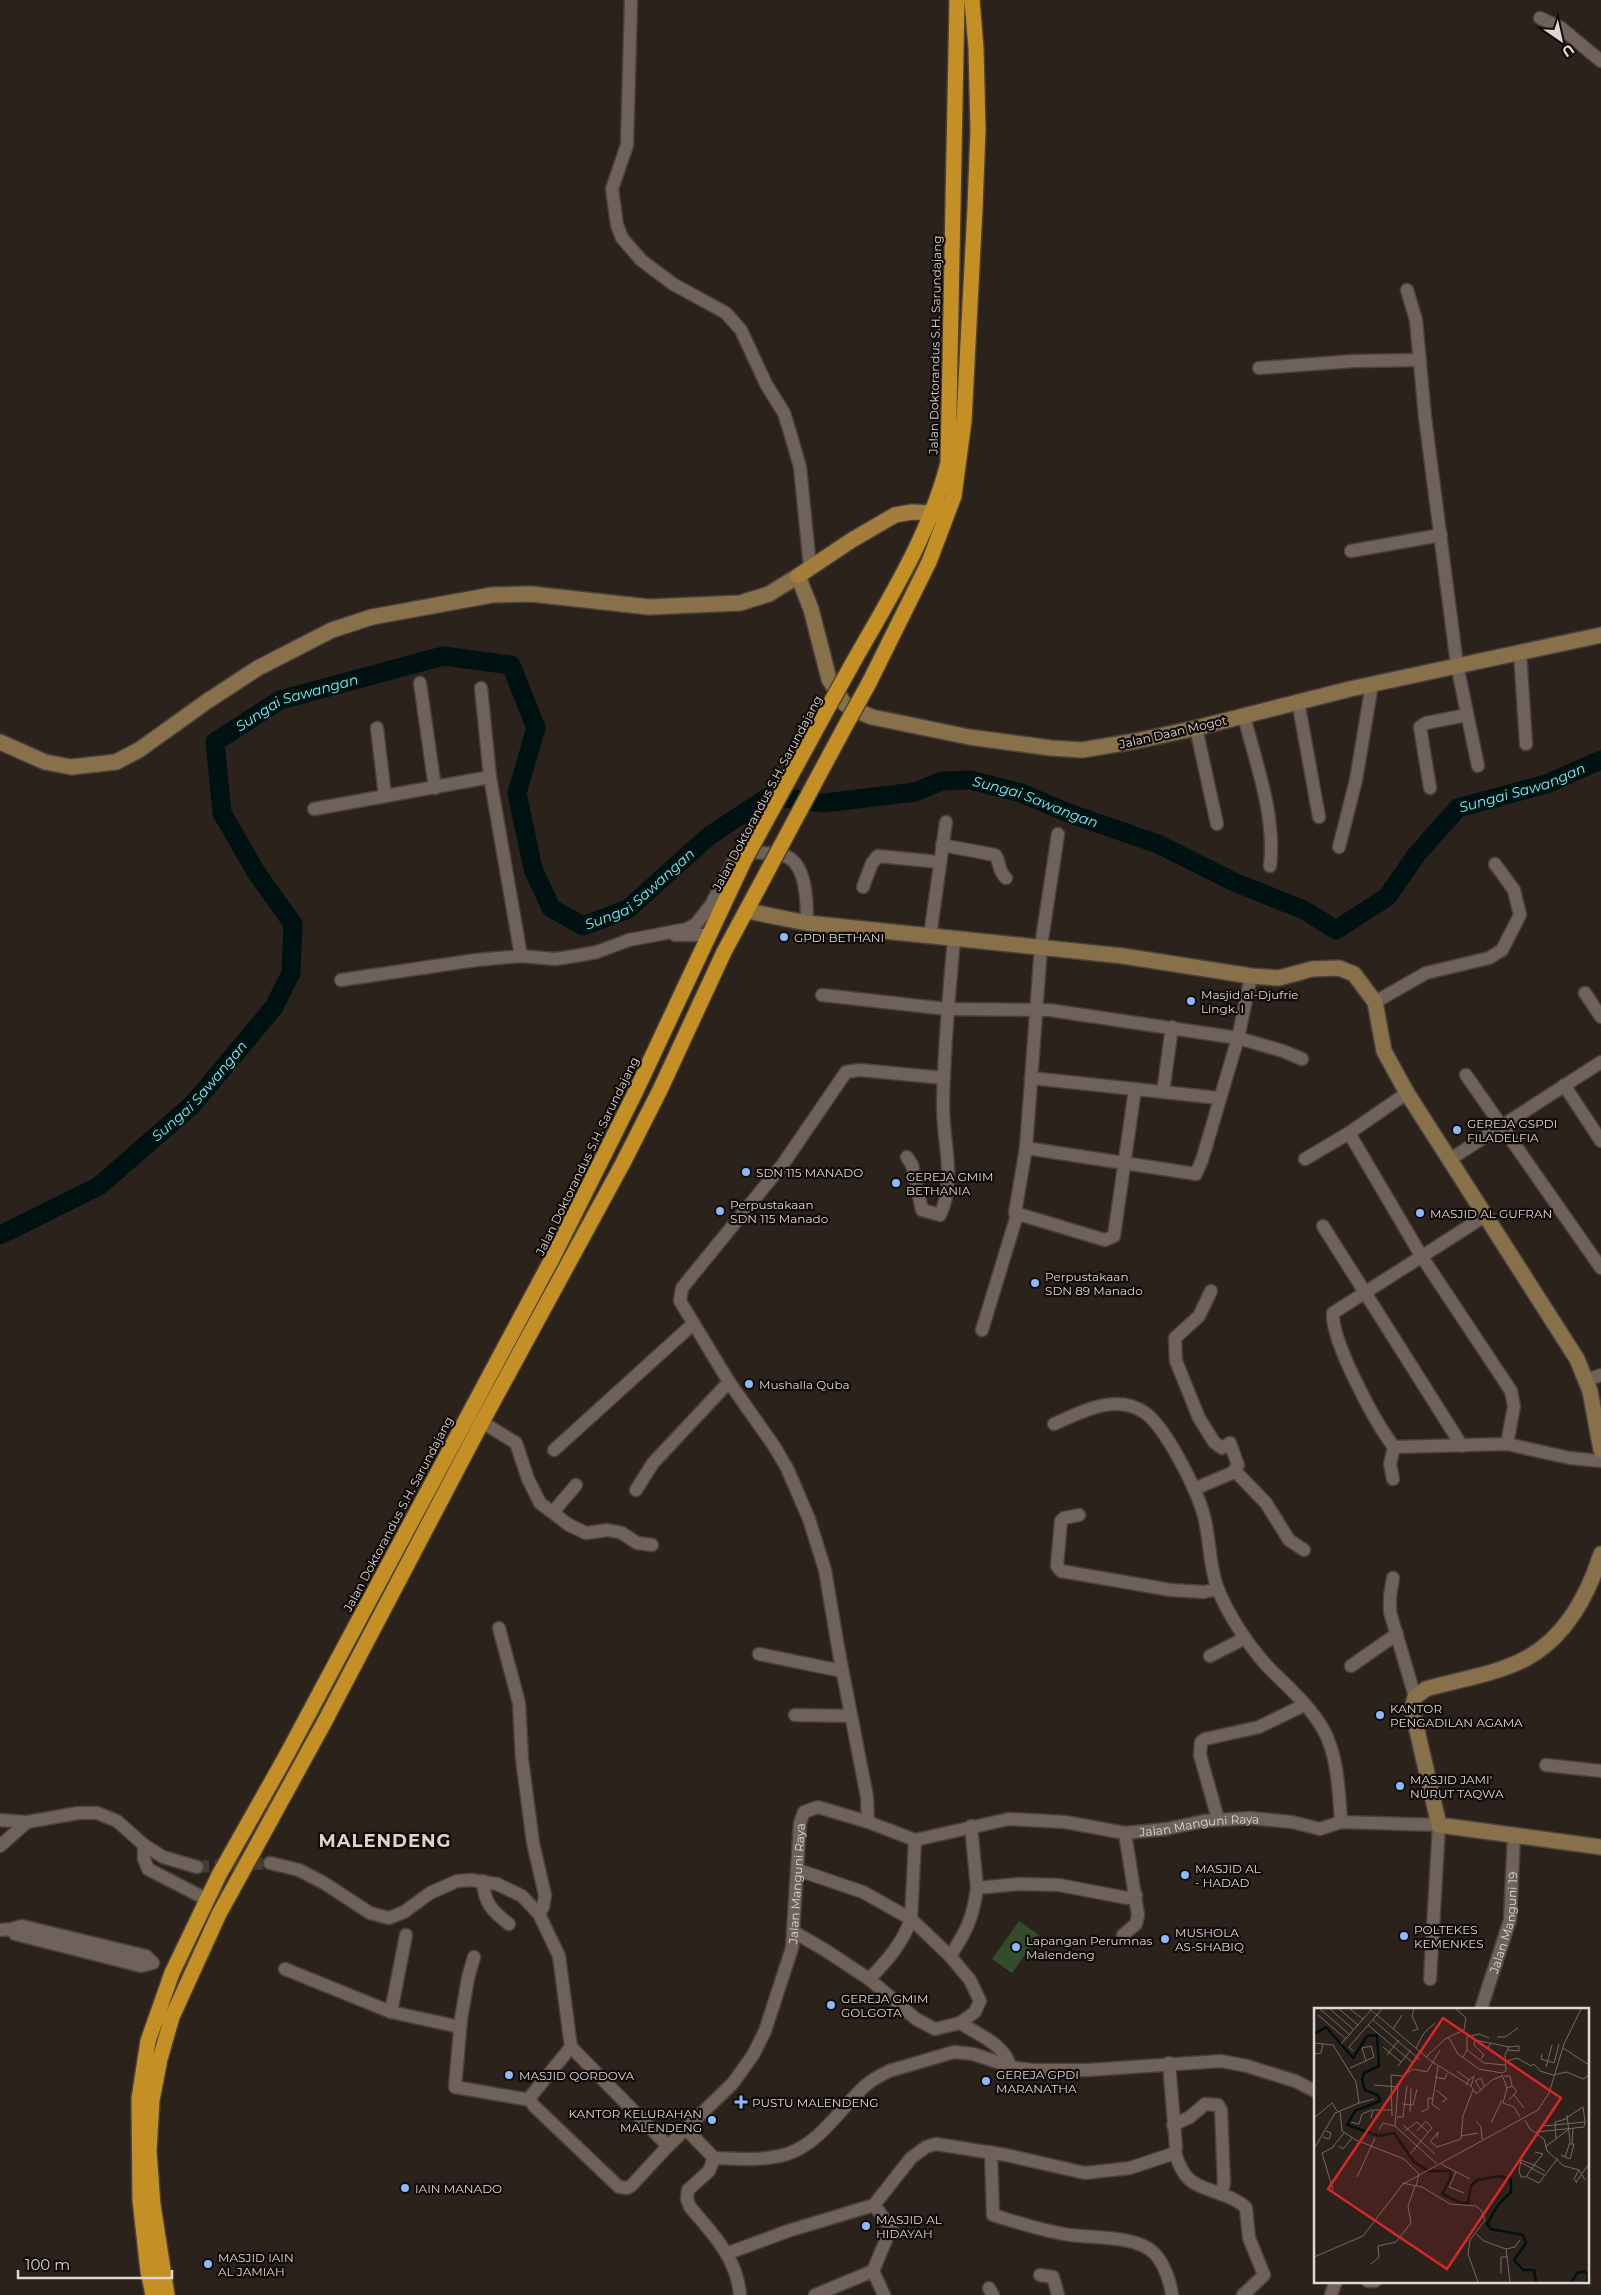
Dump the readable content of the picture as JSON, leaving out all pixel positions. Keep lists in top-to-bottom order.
{
  "streets": {
    "highway": ["Jalan Doktorandus S.H. Sarundajang"],
    "main road": ["Jalan Daan Mogot", "Jalan Manguni Raya"],
    "street": ["Jalan Manguni 19"]
  },
  "crossings": [
    ["Jalan Manguni Raya", "Jalan Manguni 19"]
  ],
  "districts": ["MALENDENG"],
  "water": ["Sungai Sawangan"],
  "places": {
    "other": [
      "GPDI BETHANI",
      "Masjid al-Djufrie Lingk. I",
      "GEREJA GSPDI FILADELFIA",
      "SDN 115 MANADO",
      "GEREJA GMIM BETHANIA",
      "Perpustakaan SDN 115 Manado",
      "MASJID AL GUFRAN",
      "Perpustakaan SDN 89 Manado",
      "Mushalla Quba",
      "KANTOR PENGADILAN AGAMA",
      "MASJID JAMI' NURUT TAQWA",
      "MASJID AL - HADAD",
      "POLTEKES KEMENKES",
      "MUSHOLA AS-SHABIQ",
      "Lapangan Perumnas Malendeng",
      "GEREJA GMIM GOLGOTA",
      "MASJID QORDOVA",
      "GEREJA GPDI MARANATHA",
      "KANTOR KELURAHAN MALENDENG",
      "IAIN MANADO",
      "MASJID AL HIDAYAH",
      "MASJID IAIN AL JAMIAH"
    ],
    "health": ["PUSTU MALENDENG"]
  },
  "scale_bar": "100 m",
  "north": "bottom right"
}
